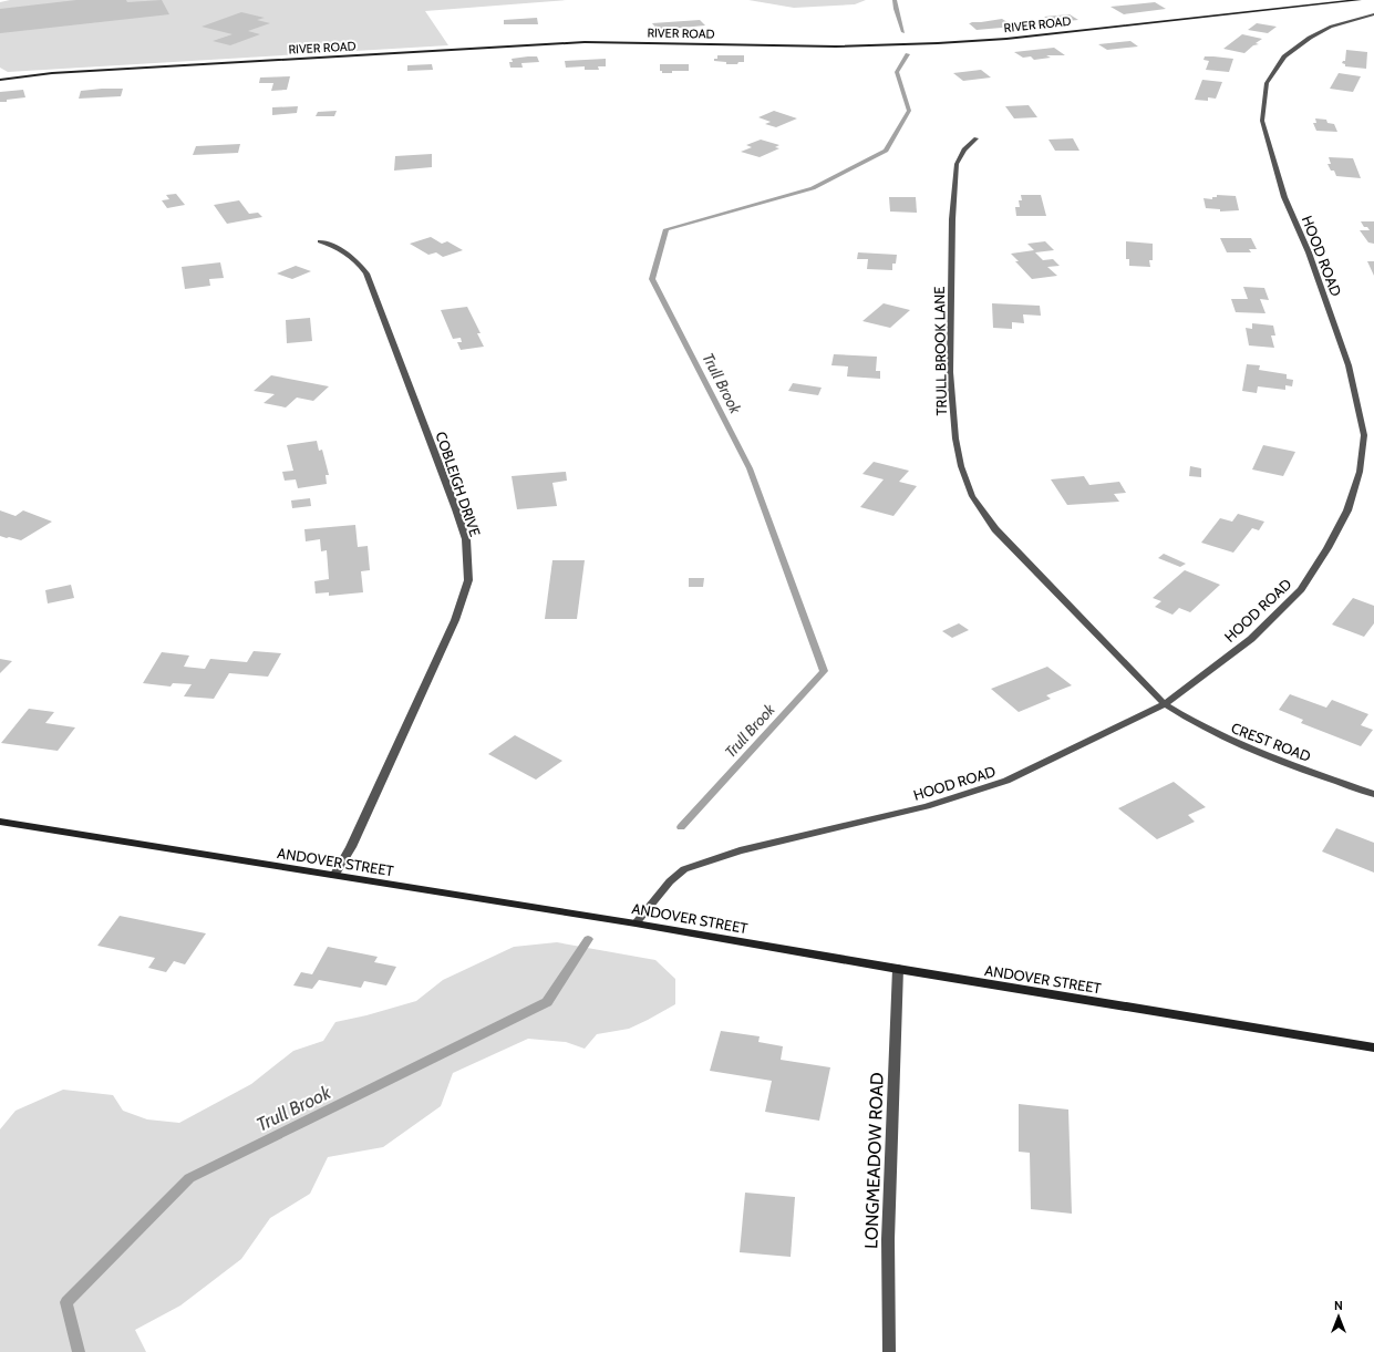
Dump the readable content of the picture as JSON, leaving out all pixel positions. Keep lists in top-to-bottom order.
{
  "streets": {
    "main road": ["RIVER ROAD", "ANDOVER STREET"],
    "street": [
      "HOOD ROAD",
      "TRULL BROOK LANE",
      "COBLEIGH DRIVE",
      "CREST ROAD",
      "LONGMEADOW ROAD"
    ]
  },
  "crossings": [
    ["HOOD ROAD", "TRULL BROOK LANE"],
    ["HOOD ROAD", "CREST ROAD"],
    ["HOOD ROAD", "ANDOVER STREET"],
    ["TRULL BROOK LANE", "CREST ROAD"],
    ["COBLEIGH DRIVE", "ANDOVER STREET"],
    ["ANDOVER STREET", "LONGMEADOW ROAD"]
  ],
  "water": ["Trull Brook"],
  "north": "top"
}
